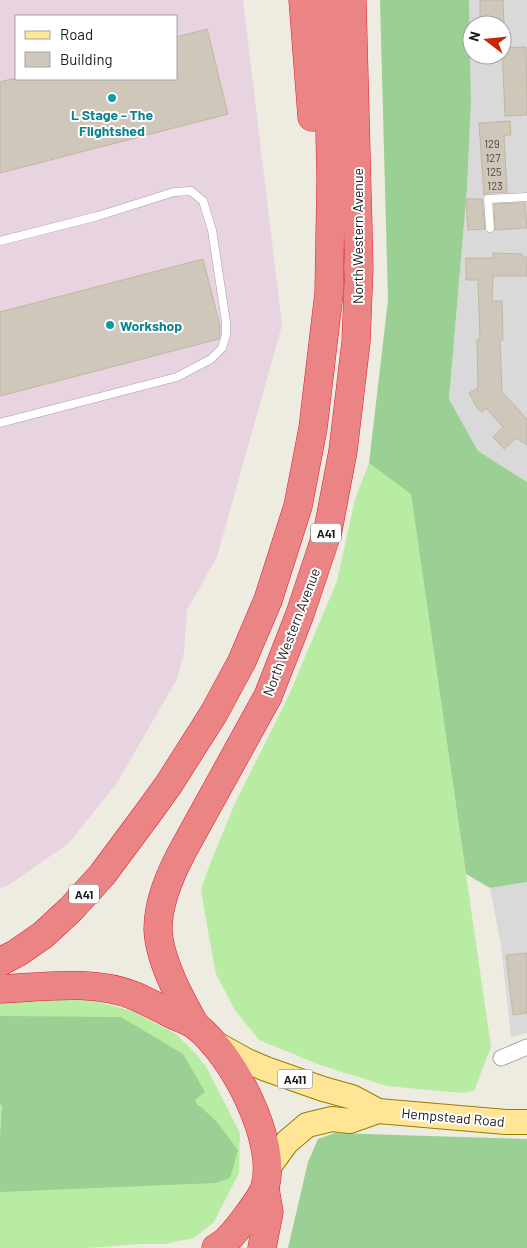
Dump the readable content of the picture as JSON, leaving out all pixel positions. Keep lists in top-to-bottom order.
{
  "streets": {
    "highway": ["North Western Avenue", "A41"],
    "main road": ["A411", "Hempstead Road"]
  },
  "crossings": [
    ["North Western Avenue", "Hempstead Road"]
  ],
  "places": ["L Stage - The Flightshed", "Workshop"],
  "house_numbers": [
    "129",
    "127",
    "125",
    "123"
  ],
  "legend": ["Road", "Building"],
  "north": "left"
}
